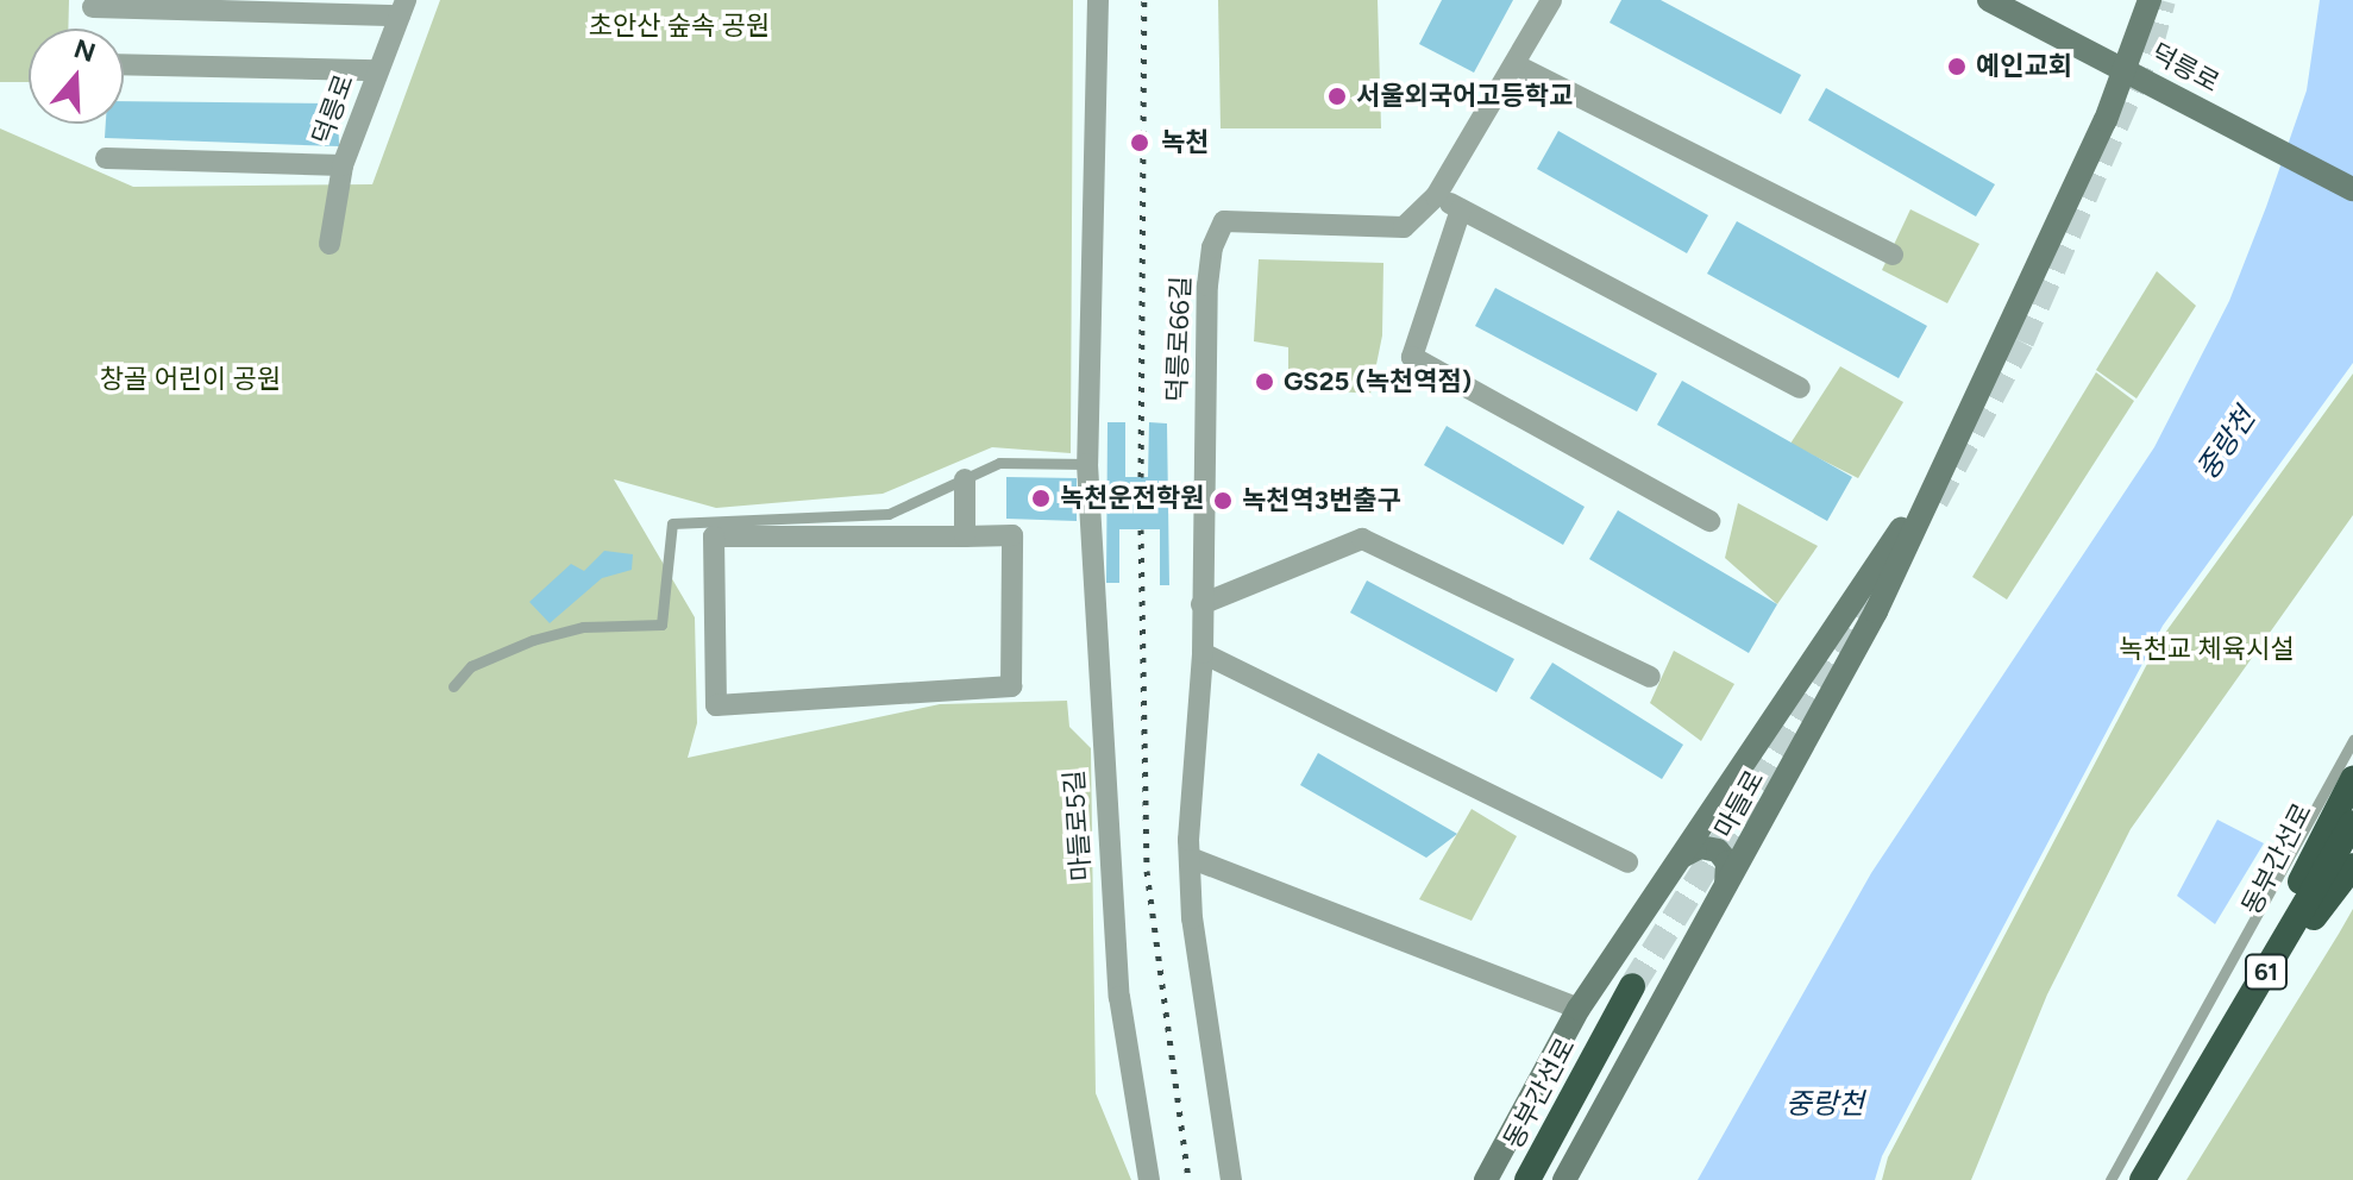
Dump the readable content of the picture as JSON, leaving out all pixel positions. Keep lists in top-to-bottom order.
{
  "streets": {
    "highway": ["동부간선로", "61"],
    "main road": ["덕릉로", "마들로"],
    "street": ["덕릉로66길", "마들로5길"]
  },
  "crossings": [
    ["덕릉로", "마들로"]
  ],
  "water": ["중랑천"],
  "parks": ["초안산 숲속 공원", "창골 어린이 공원", "녹천교 체육시설"],
  "places": [
    "예인교회",
    "서울외국어고등학교",
    "녹천",
    "GS25 (녹천역점)",
    "녹천운전학원",
    "녹천역3번출구"
  ],
  "north": "top"
}
